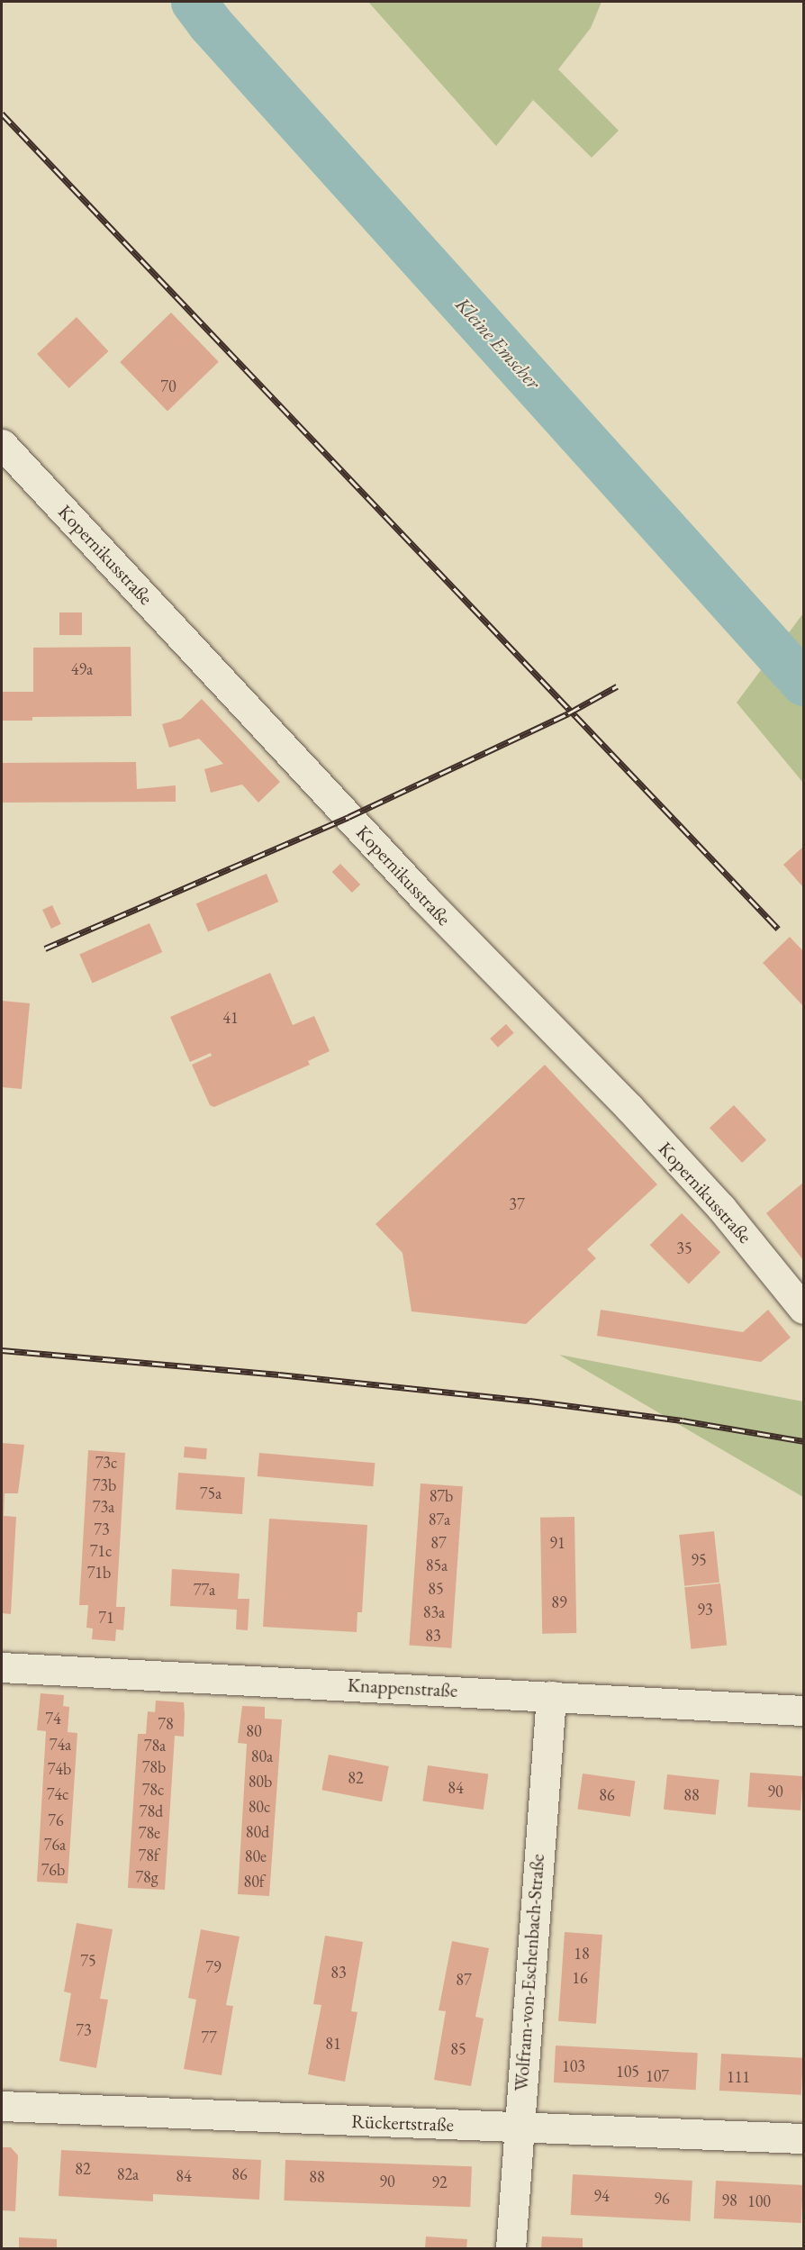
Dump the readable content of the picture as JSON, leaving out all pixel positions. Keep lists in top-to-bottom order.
{
  "streets": {
    "street": [
      "Kopernikusstraße",
      "Knappenstraße",
      "Wolfram-von-Eschenbach-Straße",
      "Rückertstraße"
    ]
  },
  "crossings": [
    ["Knappenstraße", "Wolfram-von-Eschenbach-Straße"],
    ["Wolfram-von-Eschenbach-Straße", "Rückertstraße"]
  ],
  "water": ["Kleine Emscher"],
  "house_numbers": [
    "70",
    "49a",
    "41",
    "37",
    "35",
    "73c",
    "73b",
    "75a",
    "87b",
    "73a",
    "87a",
    "73",
    "87",
    "91",
    "71c",
    "95",
    "85a",
    "71b",
    "85",
    "77a",
    "89",
    "93",
    "83a",
    "71",
    "83",
    "74",
    "78",
    "80",
    "74a",
    "78a",
    "80a",
    "78b",
    "74b",
    "82",
    "80b",
    "84",
    "78c",
    "90",
    "74c",
    "86",
    "88",
    "80c",
    "78d",
    "76",
    "80d",
    "78e",
    "76a",
    "78f",
    "80e",
    "76b",
    "78g",
    "80f",
    "18",
    "75",
    "79",
    "83",
    "16",
    "87",
    "73",
    "77",
    "81",
    "85",
    "103",
    "105",
    "107",
    "111",
    "82",
    "82a",
    "86",
    "84",
    "88",
    "90",
    "92",
    "94",
    "96",
    "98",
    "100"
  ]
}
